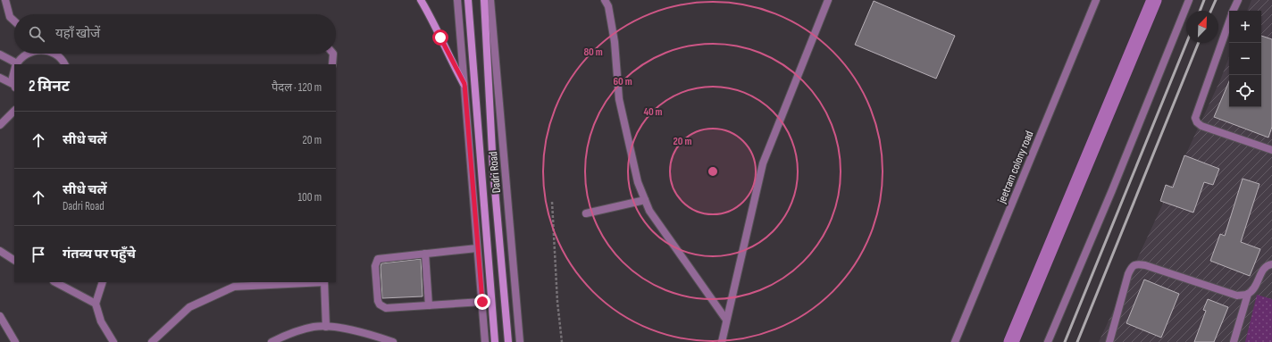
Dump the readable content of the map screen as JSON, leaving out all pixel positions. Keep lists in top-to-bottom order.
{
  "streets": {
    "street": ["jeetram colony road", "Dadri Road"]
  },
  "north": "top right",
  "page": {
    "map_buttons": ["+", "−"],
    "search": "यहाँ खोजें",
    "heading": ["2 मिनट", "पैदल · 120 m"],
    "list": [
      ["सीधे चलें", "20 m"],
      ["सीधे चलें", "Dadri Road", "100 m"],
      "गंतव्य पर पहुँचे"
    ]
  },
  "rings": [
    "80 m",
    "60 m",
    "40 m",
    "20 m"
  ]
}
